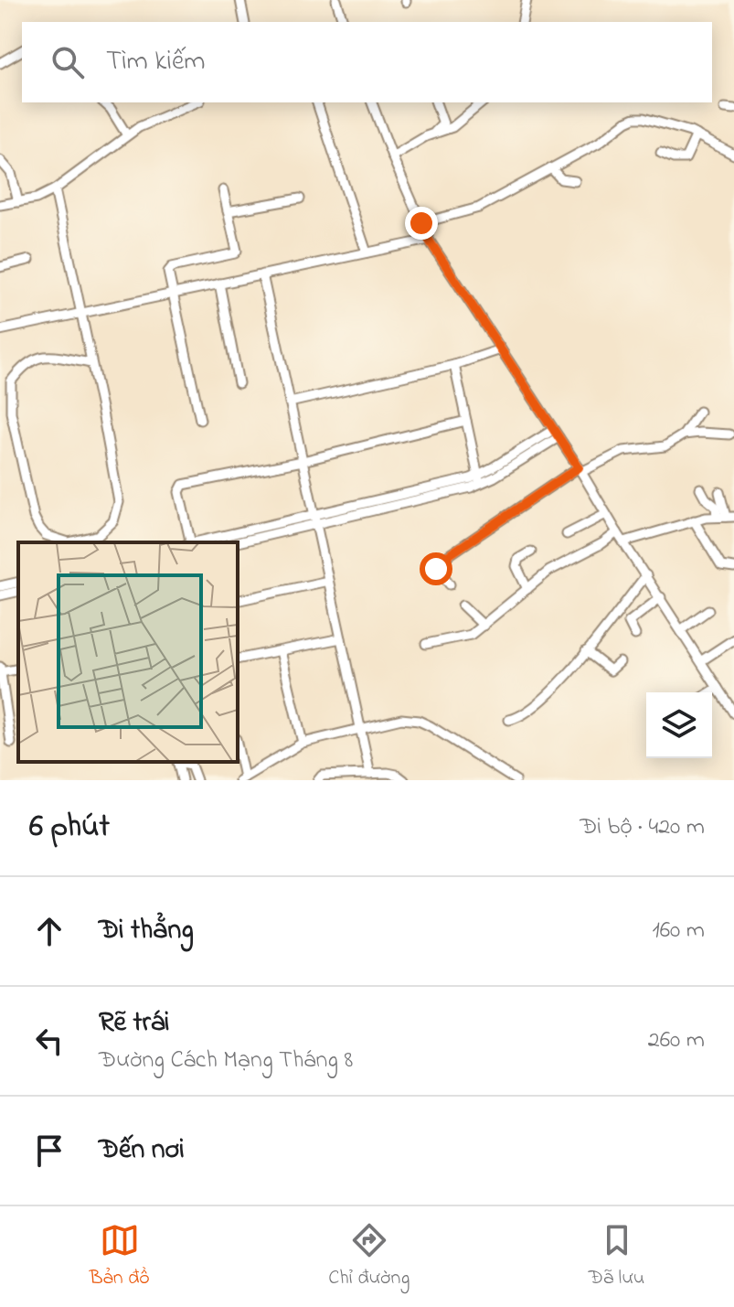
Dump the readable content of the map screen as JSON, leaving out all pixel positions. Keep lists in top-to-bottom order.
{
  "page": {
    "search": "Tìm kiếm",
    "heading": ["6 phút", "Đi bộ · 420 m"],
    "list": [
      ["Đi thẳng", "160 m"],
      ["Rẽ trái", "Đường Cách Mạng Tháng 8", "260 m"],
      "Đến nơi"
    ],
    "nav": ["Bản đồ", "Chỉ đường", "Đã lưu"]
  }
}
